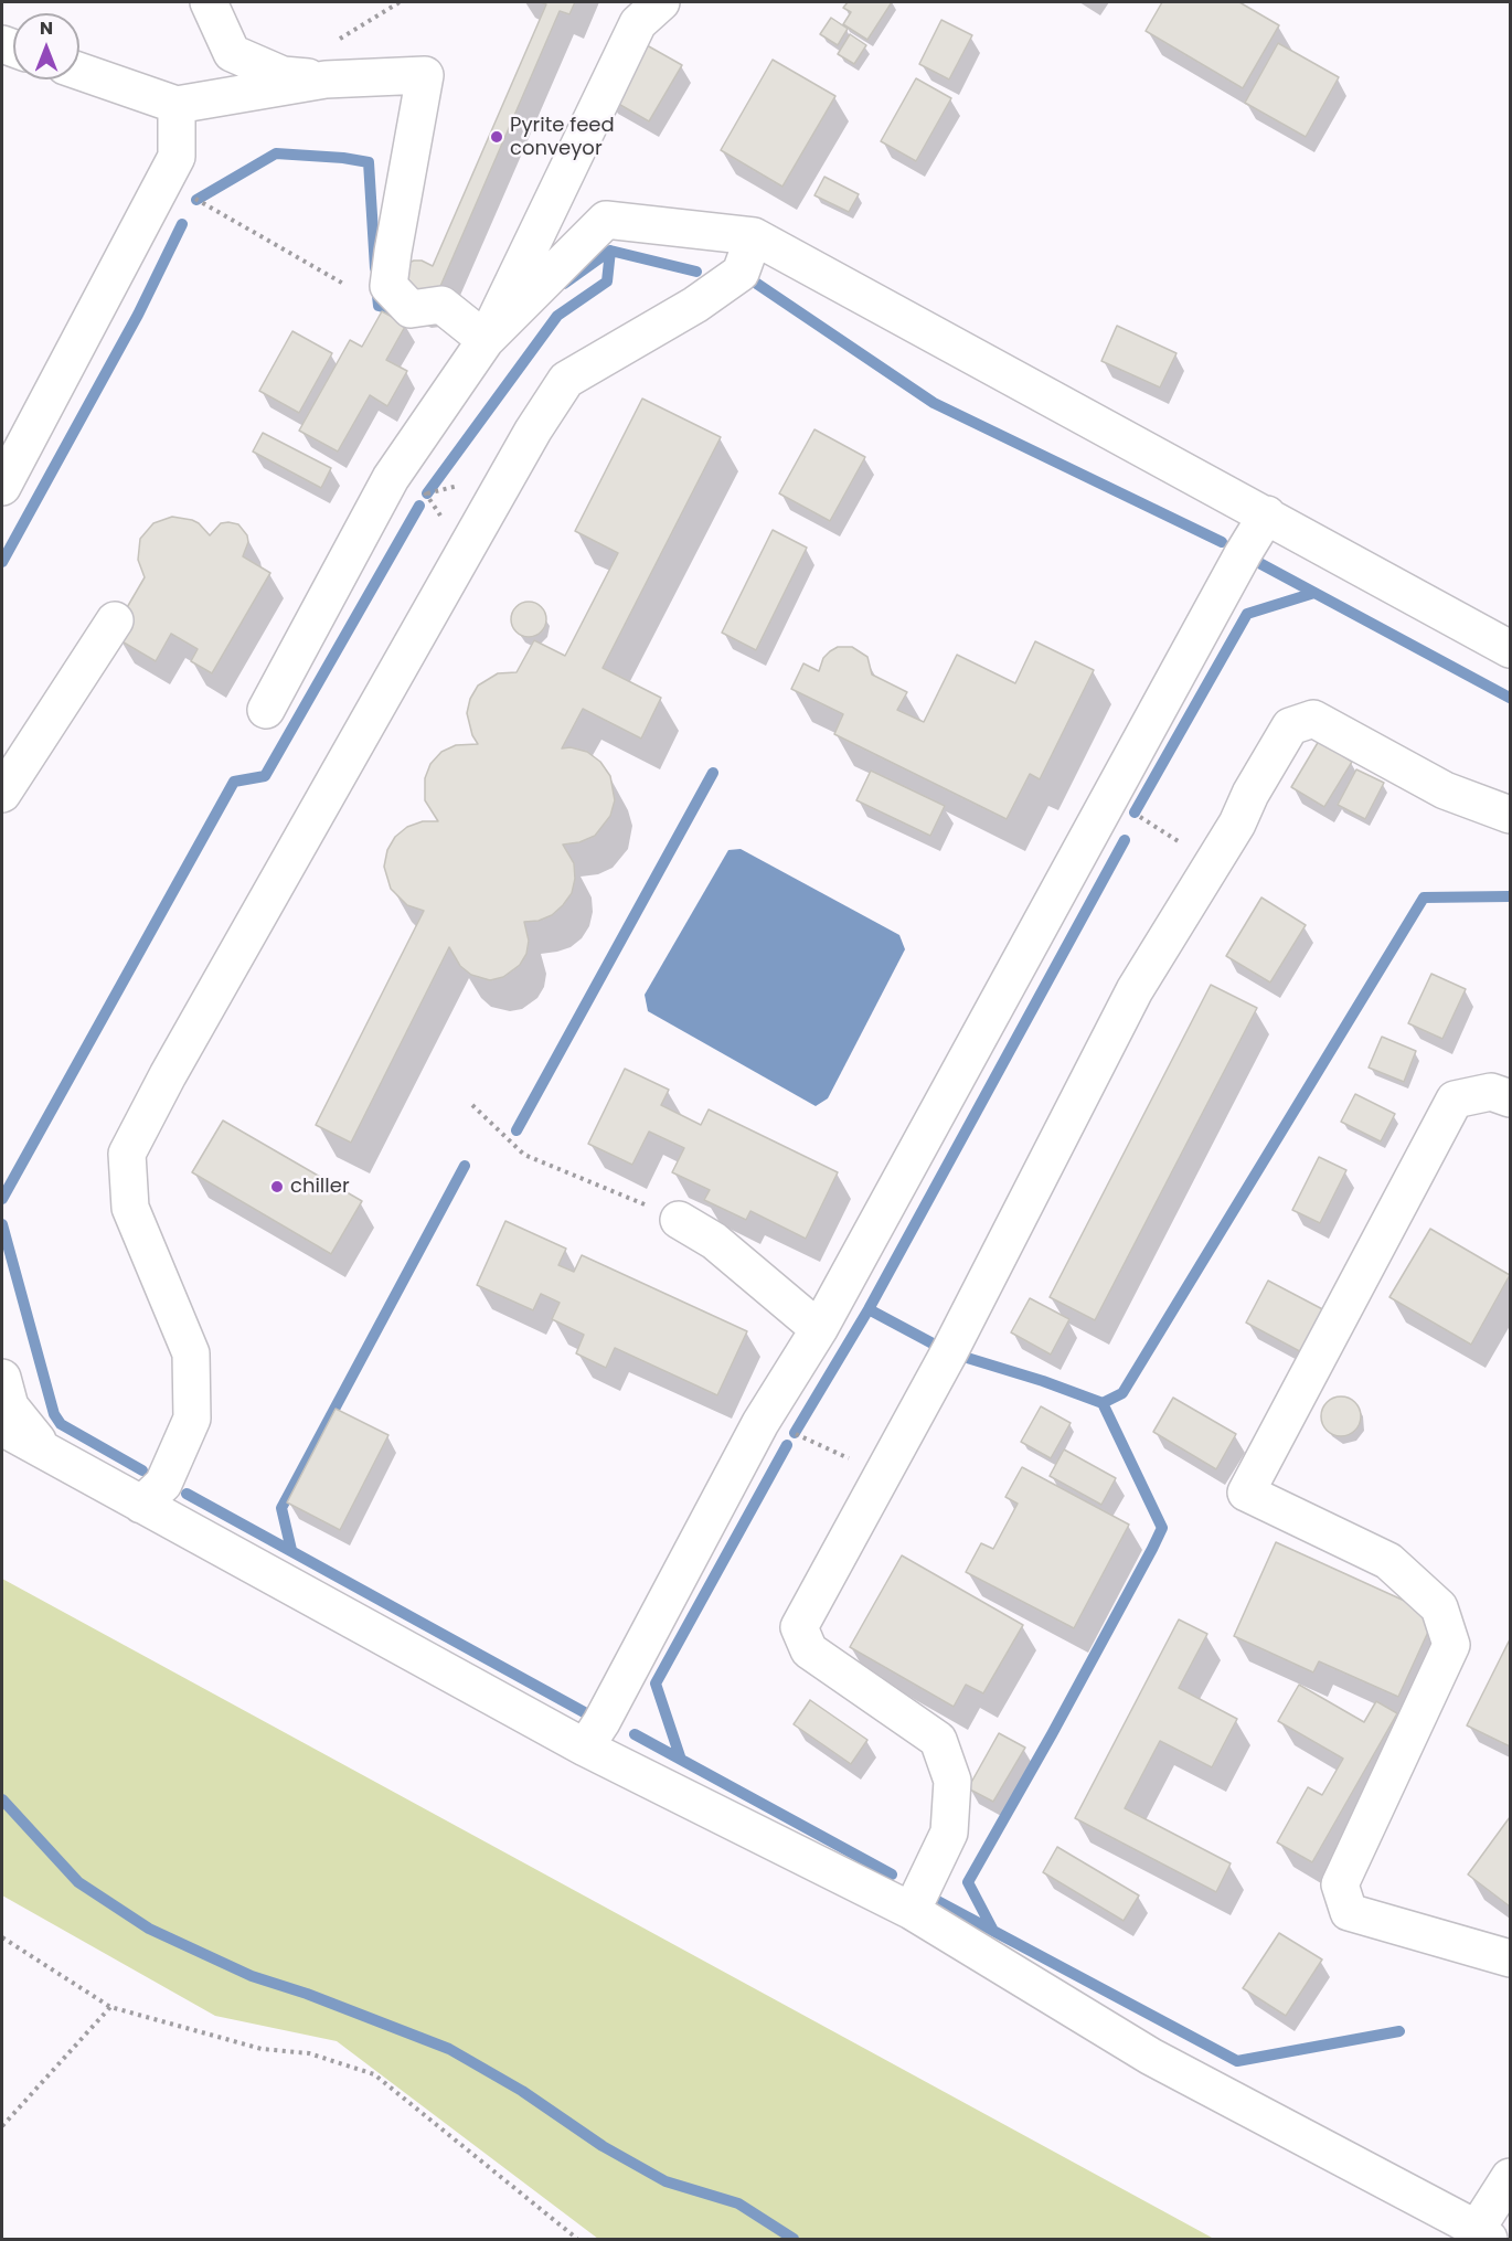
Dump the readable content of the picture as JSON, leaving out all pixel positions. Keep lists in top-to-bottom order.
{
  "places": ["Pyrite feed conveyor", "chiller"],
  "north": "top"
}
